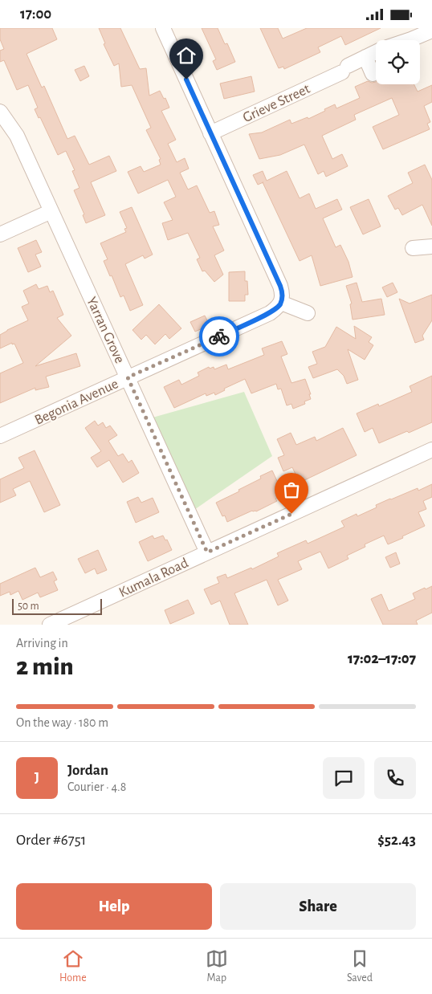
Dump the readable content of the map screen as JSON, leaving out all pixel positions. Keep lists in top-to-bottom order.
{
  "streets": {
    "street": [
      "Grieve Street",
      "Yarran Grove",
      "Begonia Avenue",
      "Kumala Road"
    ]
  },
  "crossings": [
    ["Yarran Grove", "Begonia Avenue"],
    ["Yarran Grove", "Kumala Road"]
  ],
  "scale_bar": "50 m",
  "page": {
    "status": "17:00",
    "scale": "50 m",
    "heading": ["2 min", "Arriving in", "17:02–17:07"],
    "panel": [
      "Jordan",
      "Courier · 4.8",
      "Order #6751",
      "$52.43"
    ],
    "bar": "On the way · 180 m",
    "round": "J",
    "buttons": ["Help", "Share"],
    "tabs": ["Home", "Map", "Saved"]
  }
}
